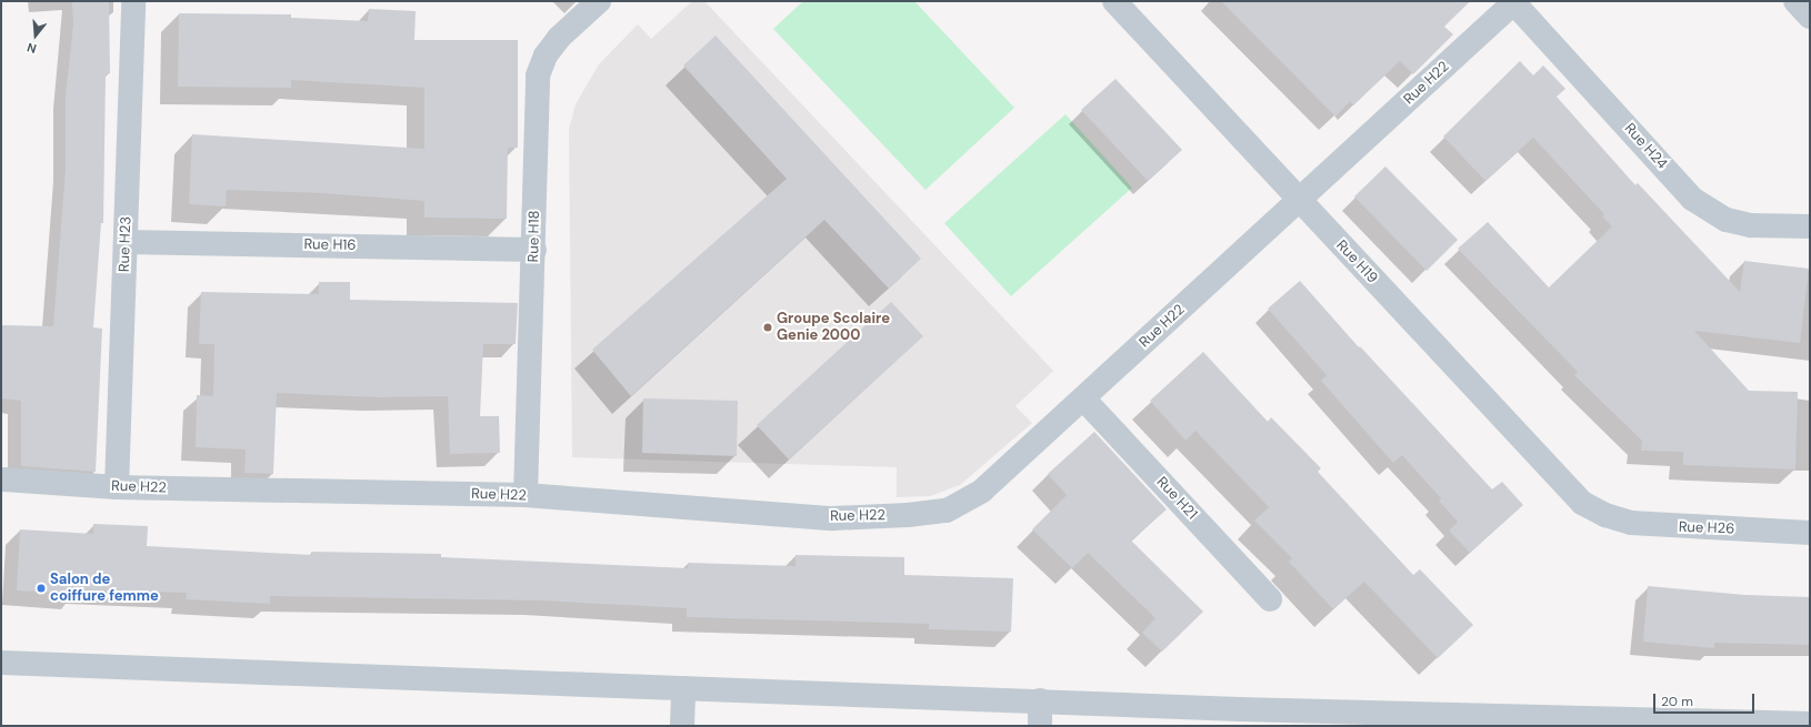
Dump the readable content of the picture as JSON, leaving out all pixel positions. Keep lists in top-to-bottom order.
{
  "streets": {
    "street": [
      "Rue H22",
      "Rue H24",
      "Rue H18",
      "Rue H23",
      "Rue H16",
      "Rue H19",
      "Rue H21",
      "Rue H26"
    ]
  },
  "crossings": [
    ["Rue H22", "Rue H24"],
    ["Rue H22", "Rue H18"],
    ["Rue H22", "Rue H23"],
    ["Rue H22", "Rue H19"],
    ["Rue H22", "Rue H21"],
    ["Rue H18", "Rue H16"],
    ["Rue H23", "Rue H16"],
    ["Rue H19", "Rue H26"]
  ],
  "places": ["Groupe Scolaire Genie 2000", "Salon de coiffure femme"],
  "scale_bar": "20 m",
  "north": "bottom"
}
